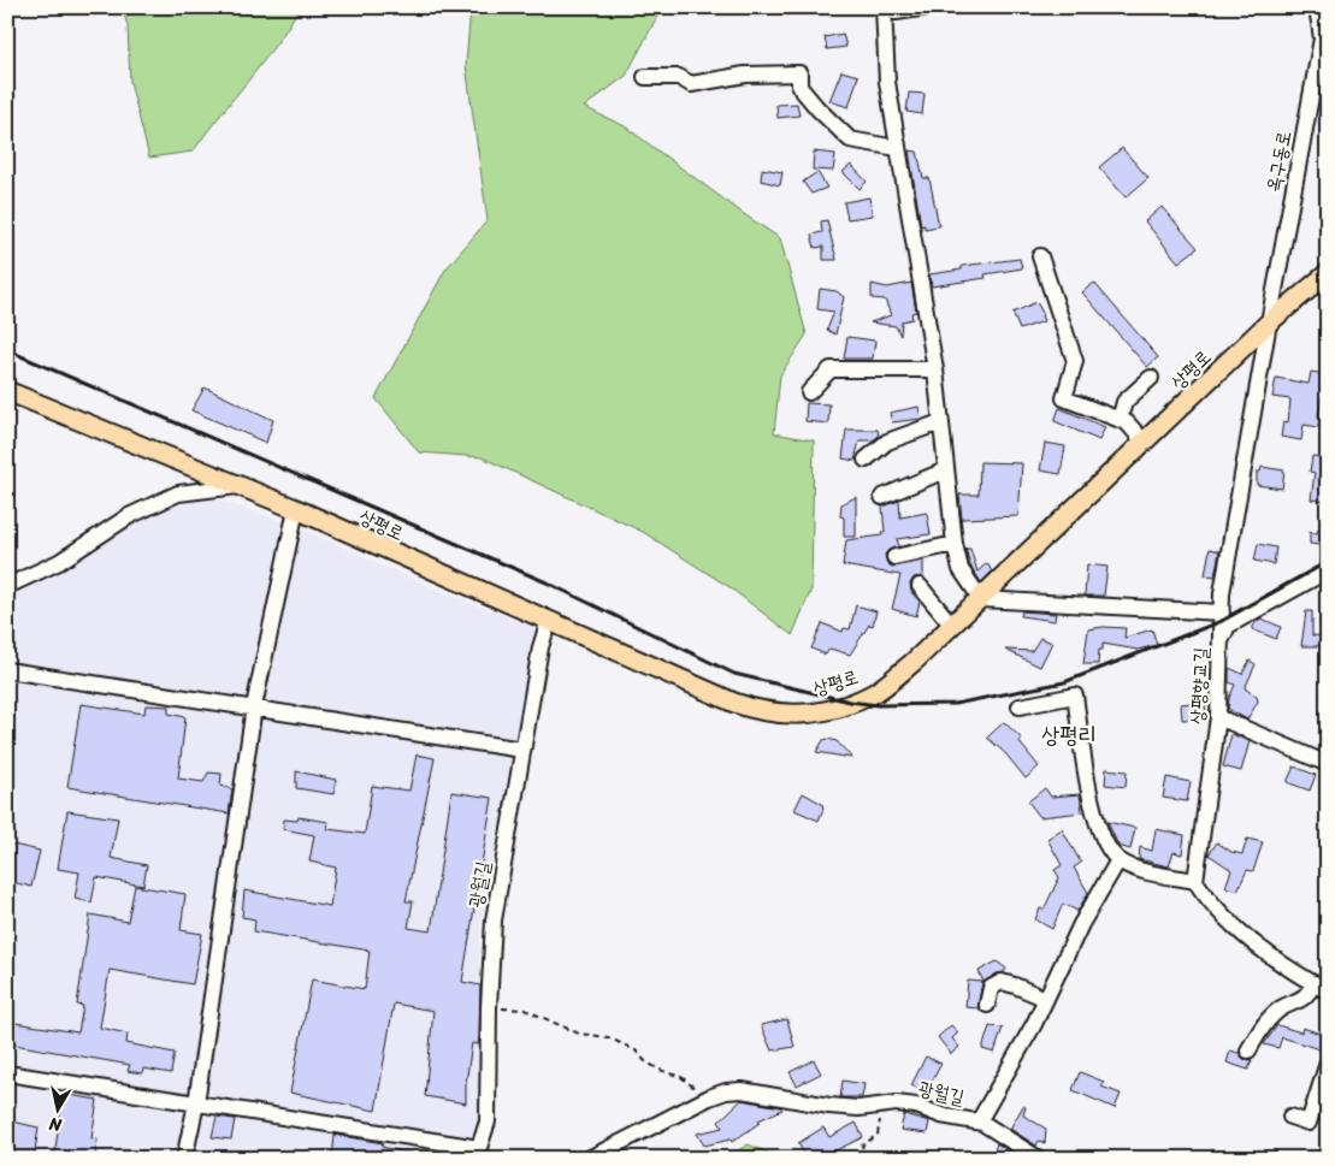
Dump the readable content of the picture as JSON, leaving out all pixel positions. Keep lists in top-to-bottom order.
{
  "streets": {
    "main road": ["상평로"],
    "street": ["옥구동로", "상평향교길", "광월길"]
  },
  "crossings": [
    ["옥구동로", "상평로"],
    ["옥구동로", "상평향교길"],
    ["상평로", "상평향교길"],
    ["상평로", "광월길"]
  ],
  "districts": ["상평리"],
  "north": "bottom"
}
